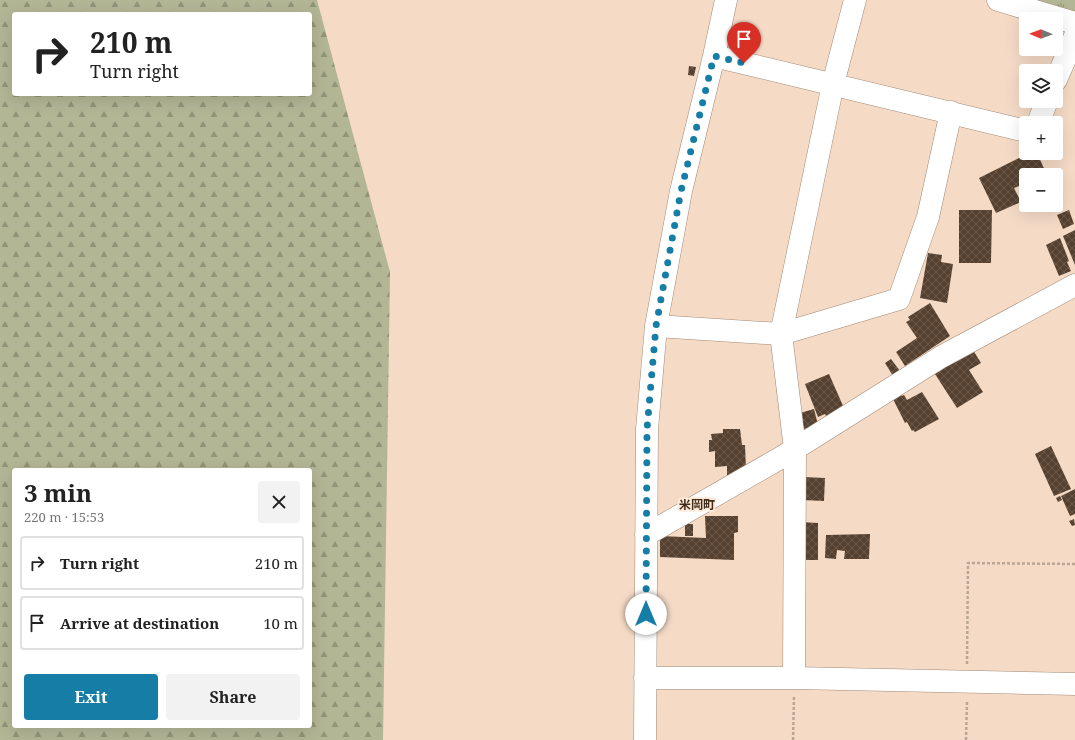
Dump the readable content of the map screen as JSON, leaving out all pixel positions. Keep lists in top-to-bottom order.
{
  "districts": ["米岡町"],
  "north": "left",
  "page": {
    "map_buttons": ["+", "−"],
    "turn": ["210 m", "Turn right"],
    "heading": ["3 min", "220 m · 15:53"],
    "list": [
      {
        "name": "Turn right",
        "value": "210 m"
      },
      {
        "name": "Arrive at destination",
        "value": "10 m"
      }
    ],
    "buttons": ["Exit", "Share"]
  }
}
